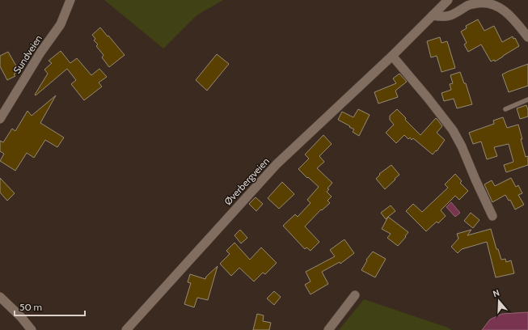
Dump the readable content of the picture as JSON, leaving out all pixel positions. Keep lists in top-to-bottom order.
{
  "streets": {
    "street": ["Sundveien", "Øverbergveien"]
  },
  "scale_bar": "50 m",
  "north": "top"
}
